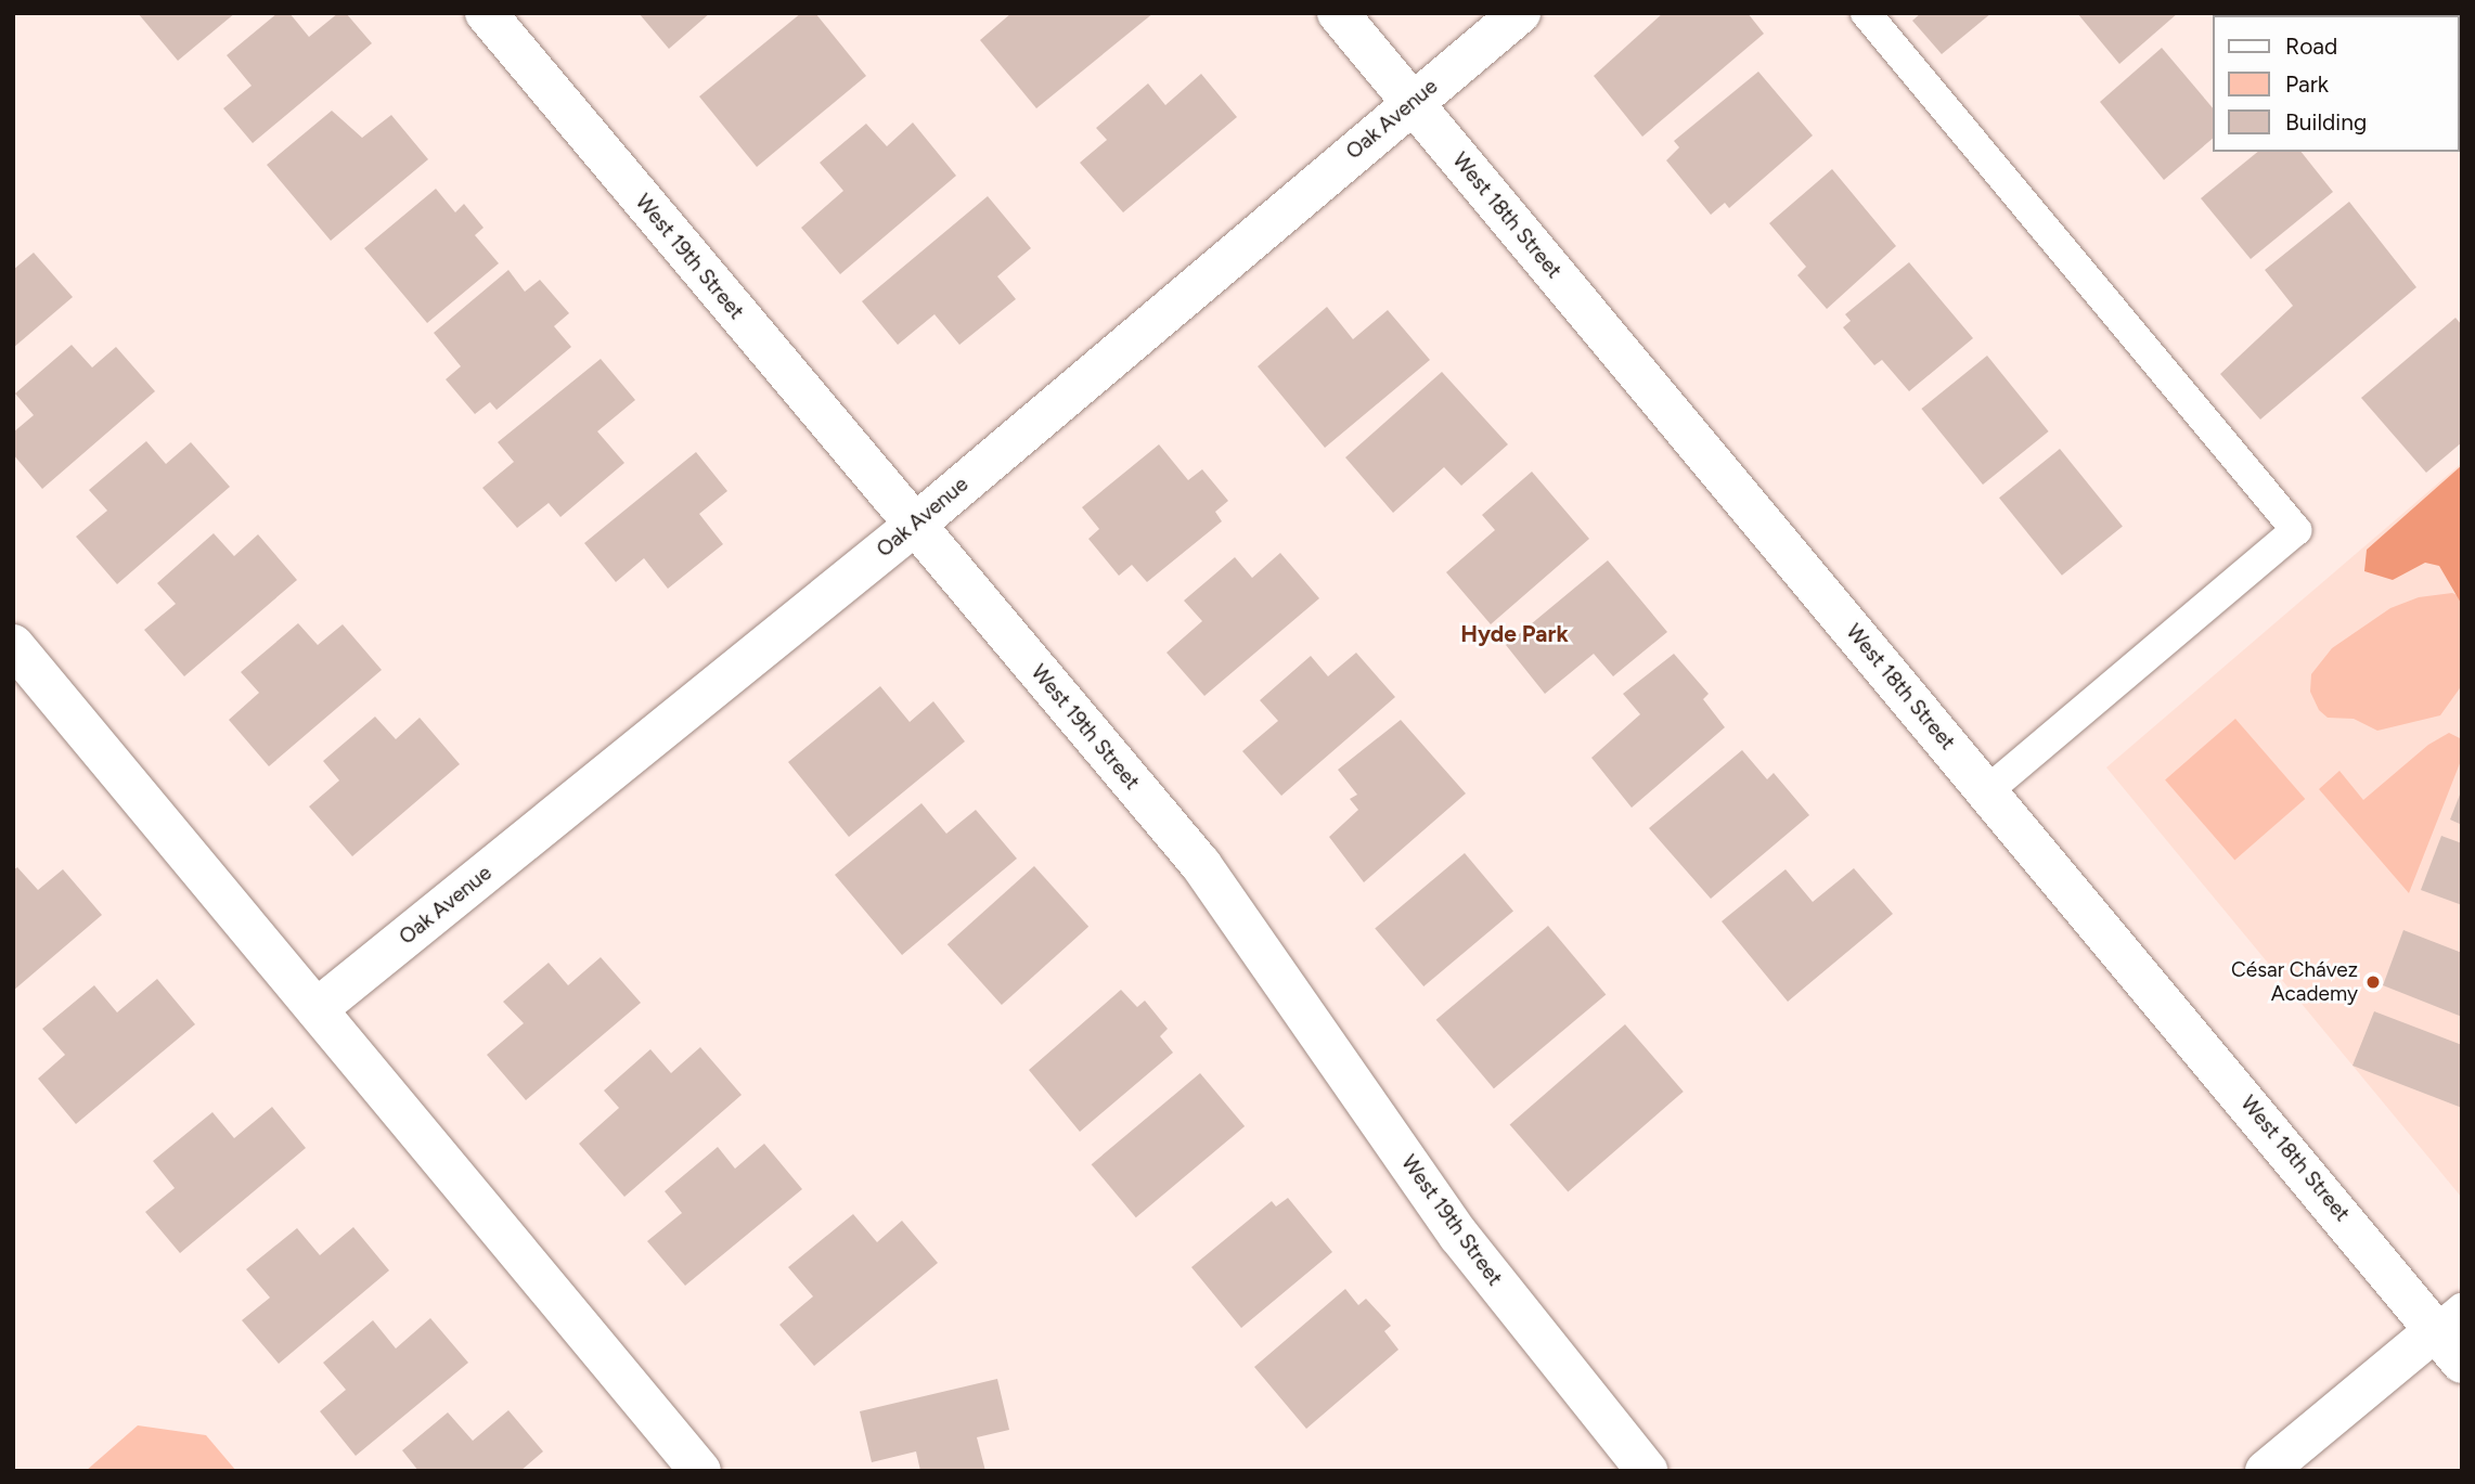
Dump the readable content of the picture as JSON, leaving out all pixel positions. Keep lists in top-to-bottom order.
{
  "streets": {
    "street": ["Oak Avenue", "West 18th Street", "West 19th Street"]
  },
  "crossings": [
    ["Oak Avenue", "West 18th Street"],
    ["Oak Avenue", "West 19th Street"]
  ],
  "districts": ["Hyde Park"],
  "places": ["César Chávez Academy"],
  "legend": ["Road", "Park", "Building"]
}
